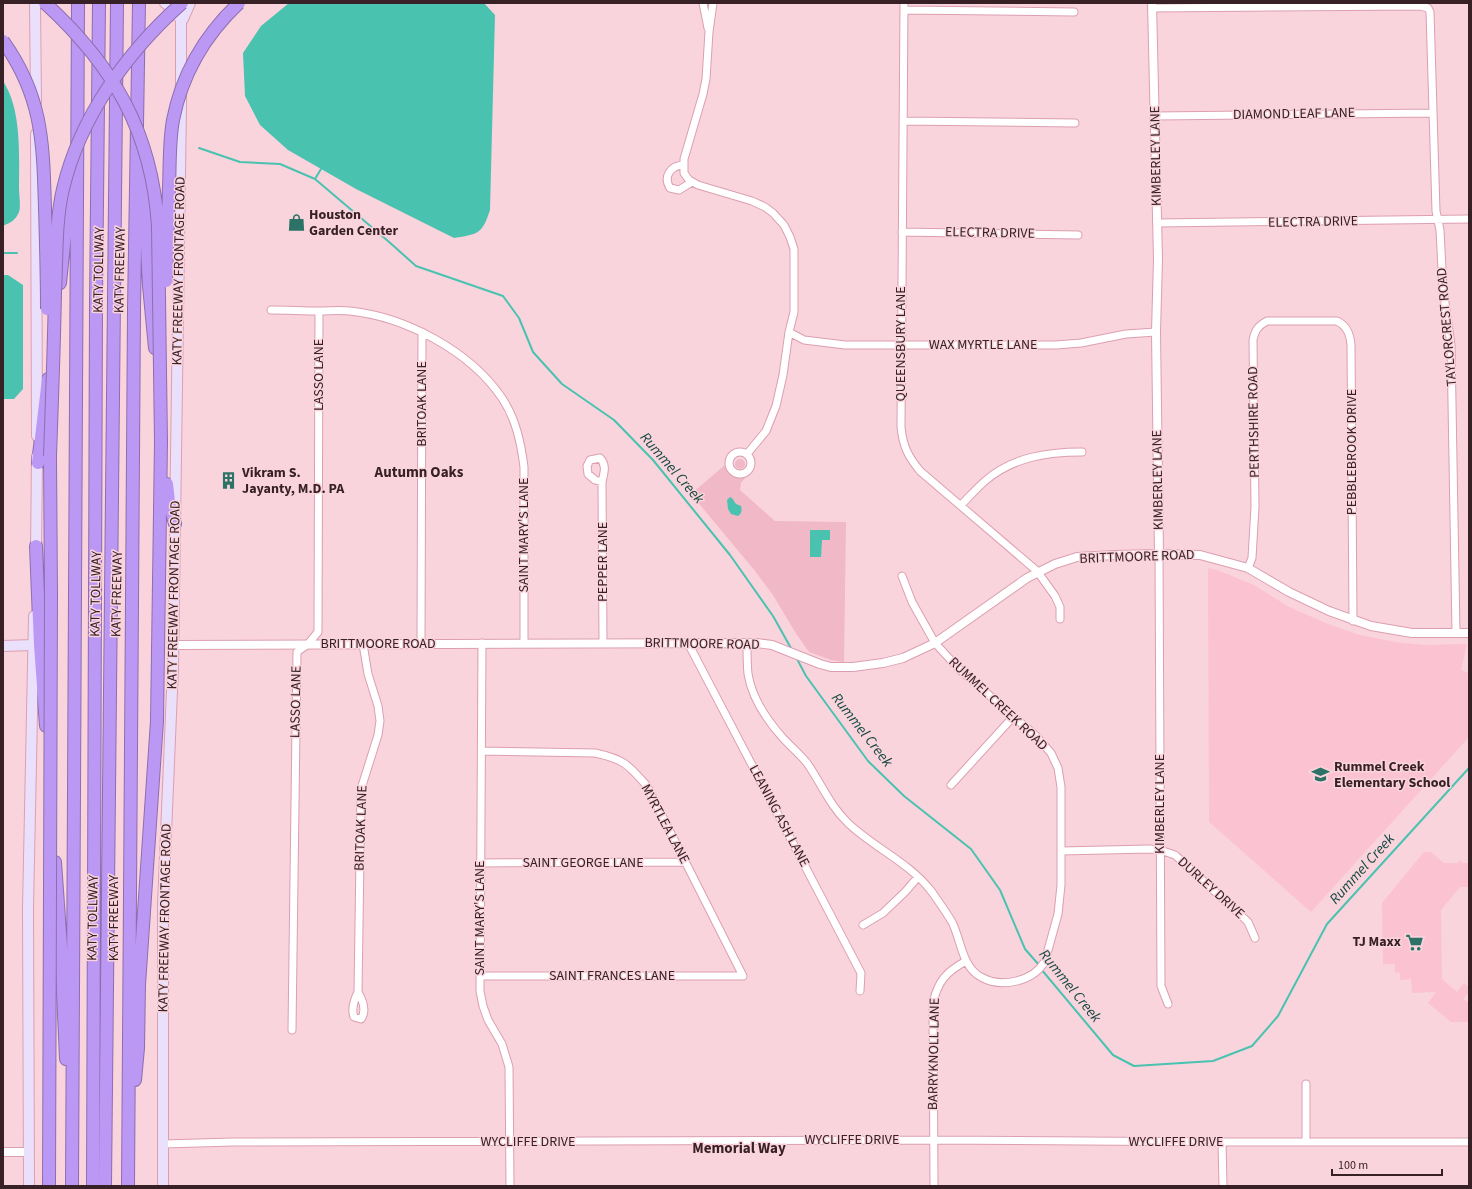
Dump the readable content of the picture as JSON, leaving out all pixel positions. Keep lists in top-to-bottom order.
{
  "streets": {
    "highway": ["KATY TOLLWAY", "KATY FREEWAY"],
    "main road": ["KATY FREEWAY FRONTAGE ROAD"],
    "street": [
      "DIAMOND LEAF LANE",
      "KIMBERLEY LANE",
      "ELECTRA DRIVE",
      "TAYLORCREST ROAD",
      "QUEENSBURY LANE",
      "WAX MYRTLE LANE",
      "LASSO LANE",
      "BRITOAK LANE",
      "PERTHSHIRE ROAD",
      "PEBBLEBROOK DRIVE",
      "SAINT MARY'S LANE",
      "BRITTMOORE ROAD",
      "PEPPER LANE",
      "RUMMEL CREEK ROAD",
      "LEANING ASH LANE",
      "MYRTLEA LANE",
      "SAINT GEORGE LANE",
      "DURLEY DRIVE",
      "SAINT FRANCES LANE",
      "BARRYKNOLL LANE",
      "WYCLIFFE DRIVE"
    ]
  },
  "crossings": [
    ["DIAMOND LEAF LANE", "KIMBERLEY LANE"],
    ["DIAMOND LEAF LANE", "TAYLORCREST ROAD"],
    ["KIMBERLEY LANE", "ELECTRA DRIVE"],
    ["KIMBERLEY LANE", "TAYLORCREST ROAD"],
    ["KIMBERLEY LANE", "WAX MYRTLE LANE"],
    ["KIMBERLEY LANE", "BRITTMOORE ROAD"],
    ["KIMBERLEY LANE", "DURLEY DRIVE"],
    ["ELECTRA DRIVE", "TAYLORCREST ROAD"],
    ["ELECTRA DRIVE", "QUEENSBURY LANE"],
    ["KATY FREEWAY FRONTAGE ROAD", "BRITTMOORE ROAD"],
    ["KATY FREEWAY FRONTAGE ROAD", "WYCLIFFE DRIVE"],
    ["TAYLORCREST ROAD", "BRITTMOORE ROAD"],
    ["QUEENSBURY LANE", "WAX MYRTLE LANE"],
    ["QUEENSBURY LANE", "BRITTMOORE ROAD"],
    ["LASSO LANE", "SAINT MARY'S LANE"],
    ["LASSO LANE", "BRITTMOORE ROAD"],
    ["BRITOAK LANE", "SAINT MARY'S LANE"],
    ["BRITOAK LANE", "BRITTMOORE ROAD"],
    ["PERTHSHIRE ROAD", "PEBBLEBROOK DRIVE"],
    ["PERTHSHIRE ROAD", "BRITTMOORE ROAD"],
    ["PEBBLEBROOK DRIVE", "BRITTMOORE ROAD"],
    ["SAINT MARY'S LANE", "BRITTMOORE ROAD"],
    ["SAINT MARY'S LANE", "MYRTLEA LANE"],
    ["SAINT MARY'S LANE", "SAINT GEORGE LANE"],
    ["SAINT MARY'S LANE", "SAINT FRANCES LANE"],
    ["SAINT MARY'S LANE", "WYCLIFFE DRIVE"],
    ["BRITTMOORE ROAD", "PEPPER LANE"],
    ["BRITTMOORE ROAD", "RUMMEL CREEK ROAD"],
    ["BRITTMOORE ROAD", "LEANING ASH LANE"],
    ["RUMMEL CREEK ROAD", "DURLEY DRIVE"],
    ["RUMMEL CREEK ROAD", "BARRYKNOLL LANE"],
    ["MYRTLEA LANE", "SAINT GEORGE LANE"],
    ["MYRTLEA LANE", "SAINT FRANCES LANE"],
    ["BARRYKNOLL LANE", "WYCLIFFE DRIVE"]
  ],
  "districts": ["Autumn Oaks", "Memorial Way"],
  "water": ["Rummel Creek"],
  "places": {
    "shop": ["Houston Garden Center"],
    "building": ["Vikram S. Jayanty, M.D. PA"],
    "school or university": ["Rummel Creek Elementary School"],
    "supermarket": ["TJ Maxx"]
  },
  "scale_bar": "100 m"
}
